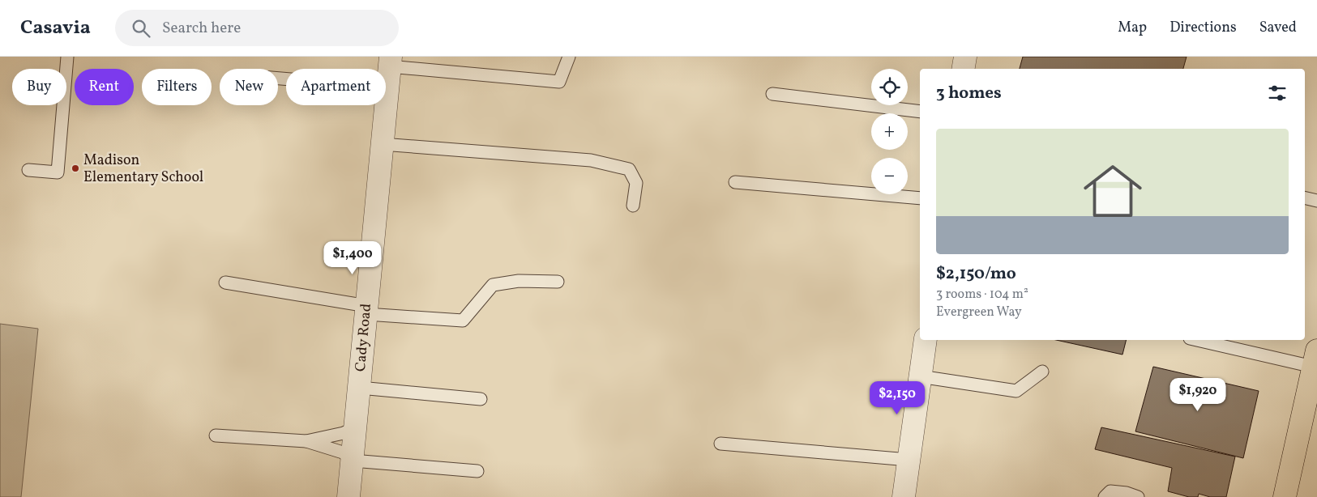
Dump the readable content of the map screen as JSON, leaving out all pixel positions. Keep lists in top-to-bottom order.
{
  "streets": {
    "street": ["Cady Road"]
  },
  "places": ["Madison Elementary School"],
  "page": {
    "header": "Casavia",
    "search": "Search here",
    "nav": ["Map", "Directions", "Saved"],
    "map_buttons": ["+", "−"],
    "chip": [
      "Buy",
      "Rent",
      "Filters",
      "New",
      "Apartment"
    ],
    "heading": "3 homes",
    "list": [
      {
        "name": "$2,150/mo",
        "note": "3 rooms · 104 m² · Evergreen Way"
      }
    ],
    "price": ["$1,400", "$1,920", "$2,150"]
  }
}
